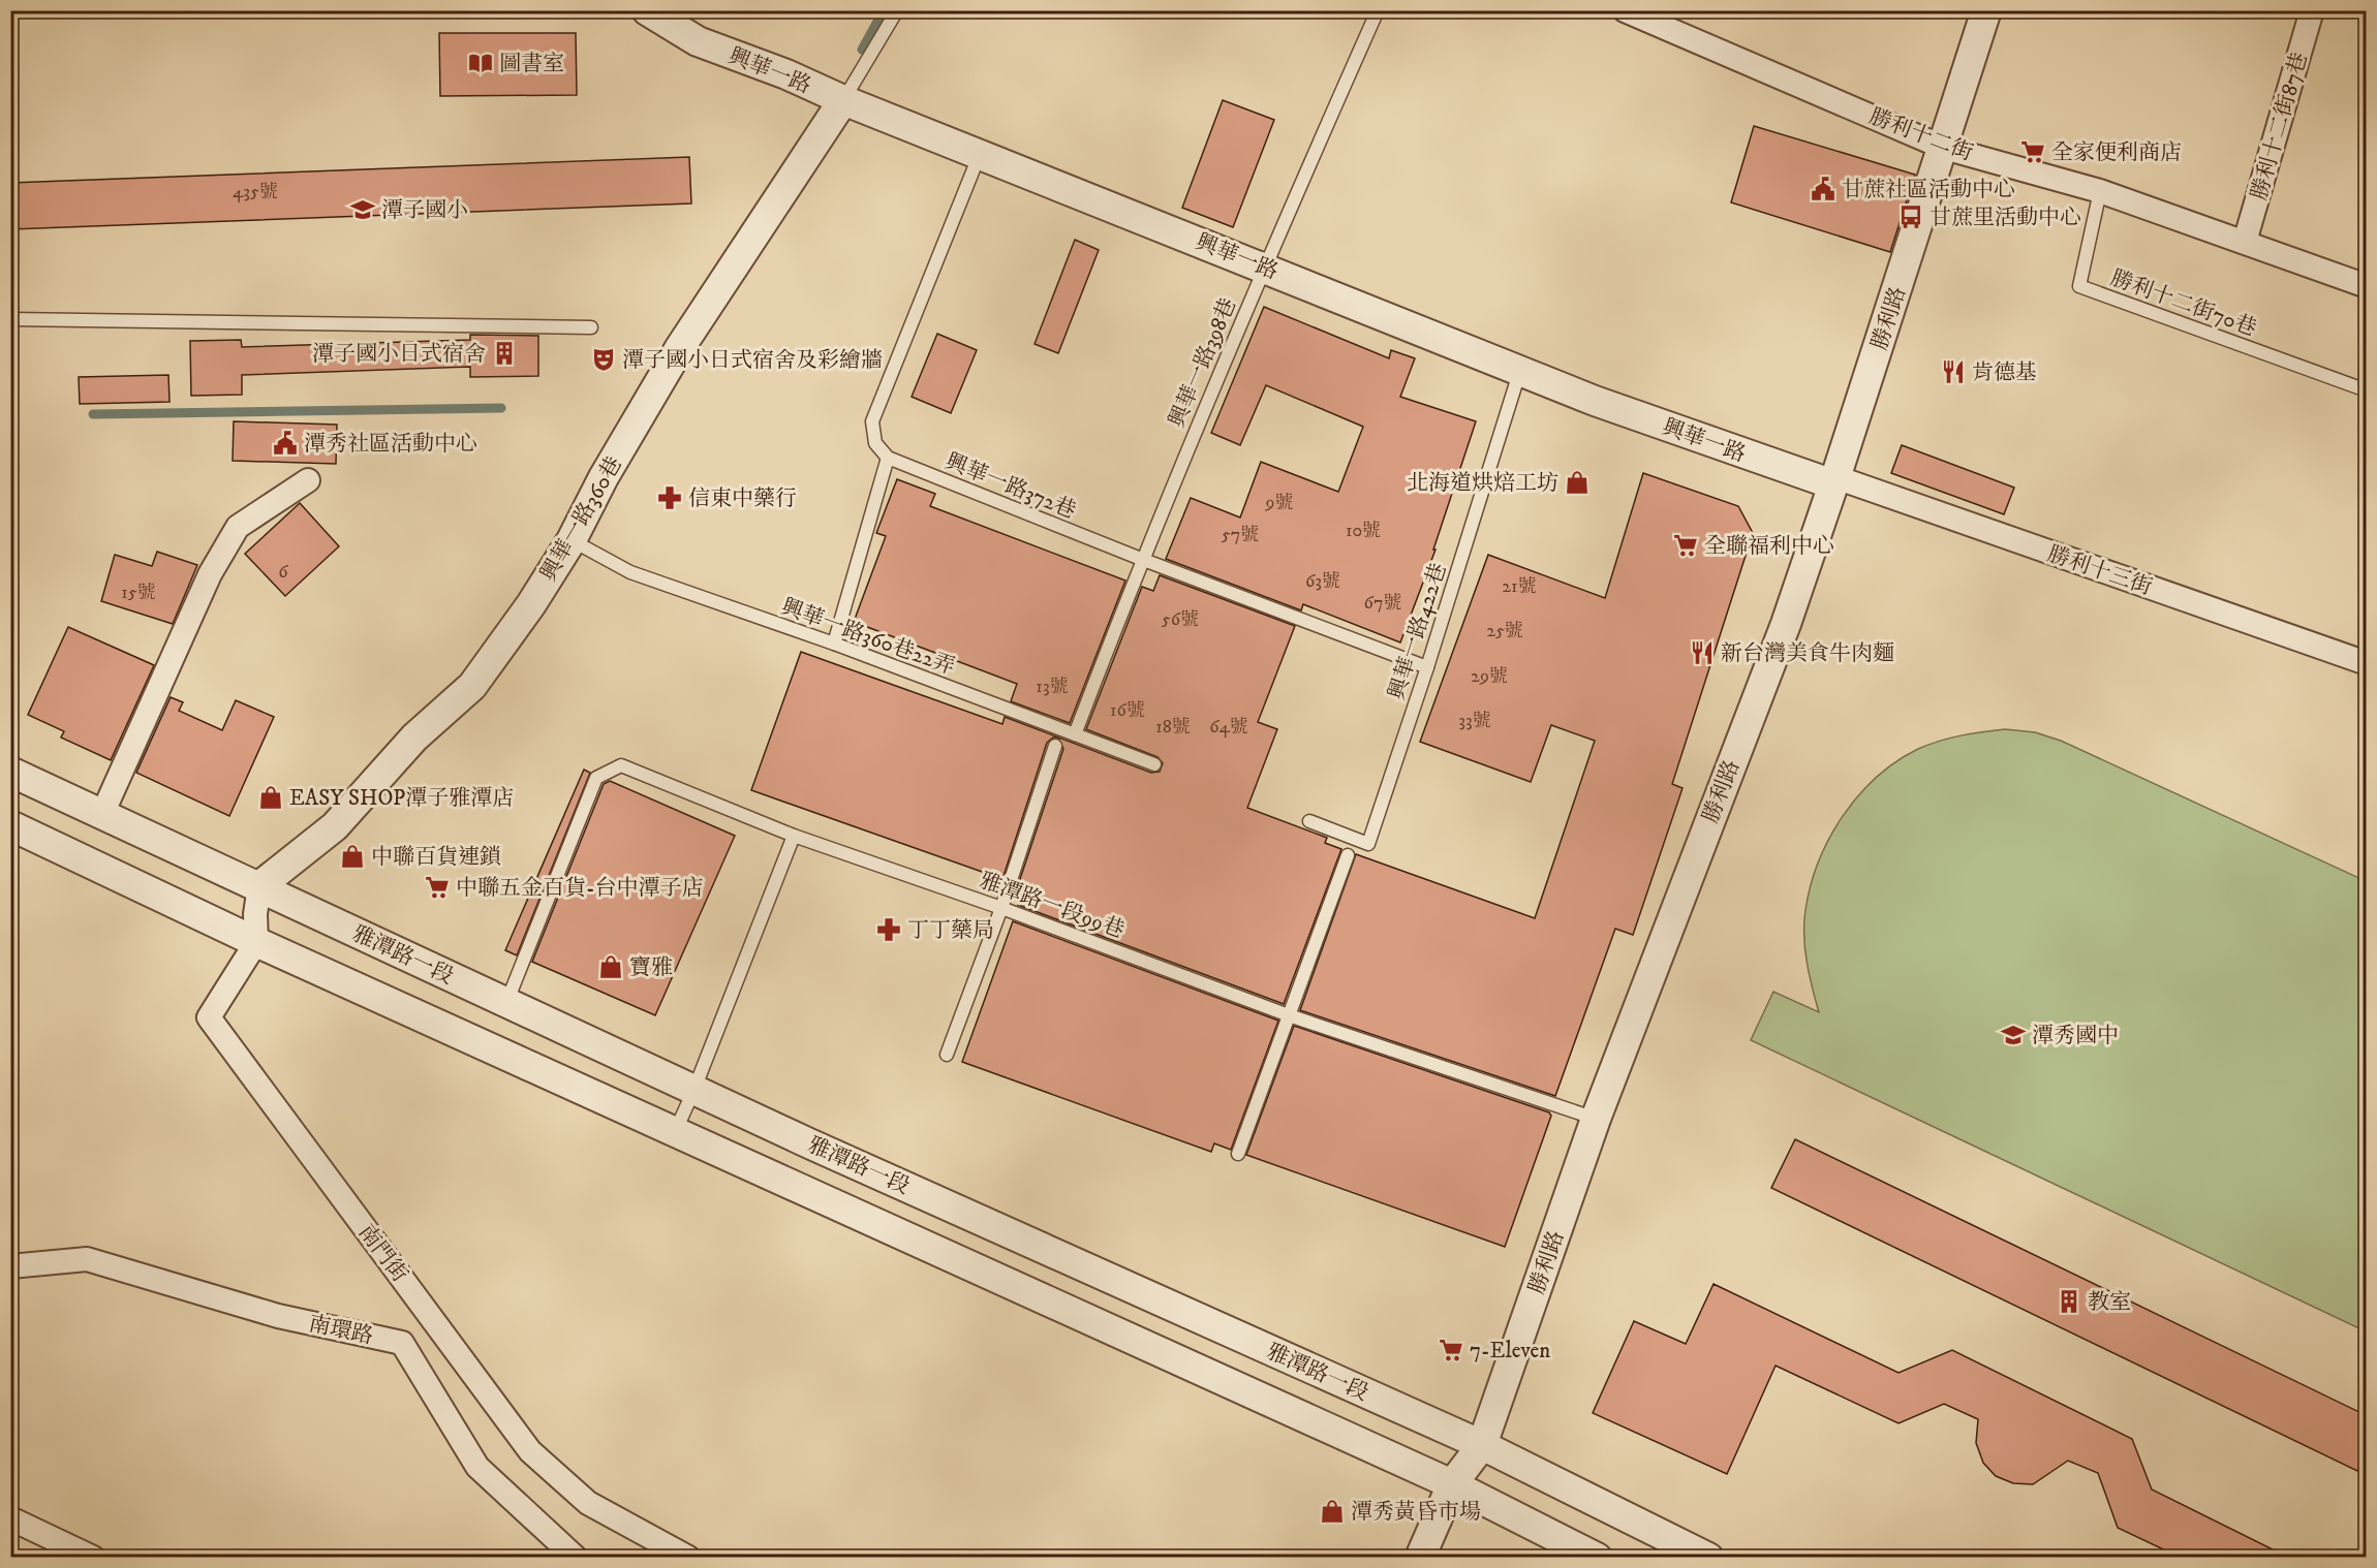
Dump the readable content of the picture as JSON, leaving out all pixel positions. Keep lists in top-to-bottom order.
{
  "streets": {
    "street": [
      "興華一路",
      "勝利十二街87巷",
      "勝利十二街",
      "勝利路",
      "興華一路360巷",
      "勝利十三街",
      "雅潭路一段",
      "南門街",
      "南環路"
    ],
    "lane": [
      "勝利十二街70巷",
      "興華一路398巷",
      "興華一路372巷",
      "興華一路422巷",
      "興華一路360巷22弄",
      "雅潭路一段99巷"
    ]
  },
  "crossings": [
    ["興華一路", "勝利路"],
    ["興華一路", "興華一路398巷"],
    ["興華一路", "興華一路360巷"],
    ["興華一路", "勝利十三街"],
    ["興華一路", "興華一路422巷"],
    ["勝利十二街87巷", "勝利十二街"],
    ["勝利十二街", "勝利十二街70巷"],
    ["勝利十二街", "勝利路"],
    ["勝利路", "勝利十三街"],
    ["勝利路", "雅潭路一段99巷"],
    ["勝利路", "雅潭路一段"],
    ["興華一路398巷", "興華一路372巷"],
    ["興華一路398巷", "興華一路360巷22弄"],
    ["興華一路372巷", "興華一路422巷"],
    ["興華一路360巷", "興華一路360巷22弄"],
    ["興華一路360巷", "雅潭路一段"],
    ["雅潭路一段99巷", "雅潭路一段"],
    ["雅潭路一段", "南門街"]
  ],
  "places": {
    "library": ["圖書室"],
    "supermarket": [
      "全家便利商店",
      "全聯福利中心",
      "中聯五金百貨-台中潭子店",
      "7-Eleven"
    ],
    "public building": ["甘蔗社區活動中心", "潭秀社區活動中心"],
    "school or university": ["潭子國小", "潭秀國中"],
    "bus stop": ["甘蔗里活動中心"],
    "building": ["潭子國小日式宿舍", "教室"],
    "theatre": ["潭子國小日式宿舍及彩繪牆"],
    "restaurant": ["肯德基", "新台灣美食牛肉麵"],
    "shop": [
      "北海道烘焙工坊",
      "EASY SHOP潭子雅潭店",
      "中聯百貨連鎖",
      "寶雅",
      "潭秀黃昏市場"
    ],
    "pharmacy": ["信東中藥行", "丁丁藥局"]
  },
  "house_numbers": [
    "435號",
    "9號",
    "10號",
    "57號",
    "6",
    "63號",
    "21號",
    "15號",
    "67號",
    "56號",
    "25號",
    "29號",
    "13號",
    "16號",
    "33號",
    "18號",
    "64號"
  ]
}
